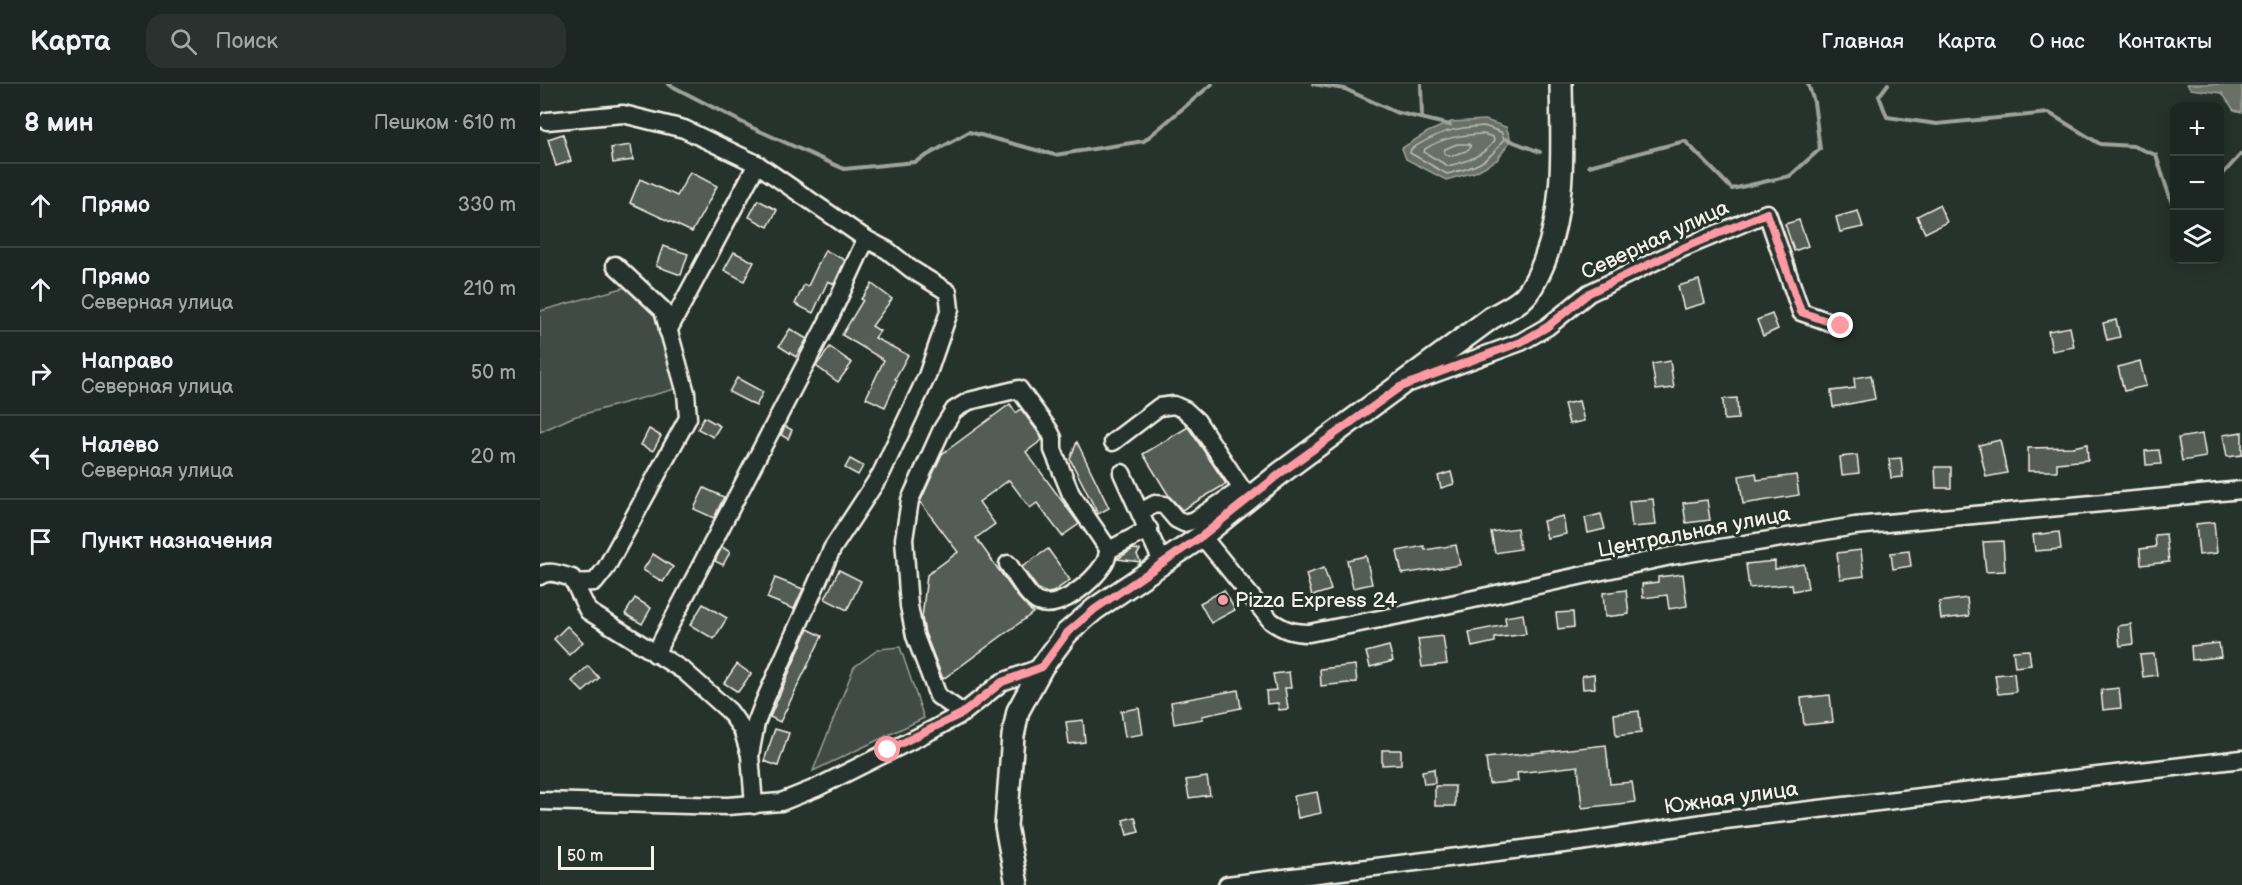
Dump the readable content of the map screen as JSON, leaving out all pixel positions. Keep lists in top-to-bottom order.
{
  "streets": {
    "street": ["Северная улица", "Центральная улица", "Южная улица"]
  },
  "places": ["Pizza Express 24"],
  "scale_bar": "50 m",
  "page": {
    "header": "Карта",
    "search": "Поиск",
    "nav": [
      "Главная",
      "Карта",
      "О нас",
      "Контакты"
    ],
    "heading": ["8 мин", "Пешком · 610 m"],
    "map_buttons": ["+", "−"],
    "list": [
      ["Прямо", "330 m"],
      ["Прямо", "Северная улица", "210 m"],
      ["Направо", "Северная улица", "50 m"],
      ["Налево", "Северная улица", "20 m"],
      "Пункт назначения"
    ],
    "scale": "50 m"
  }
}
